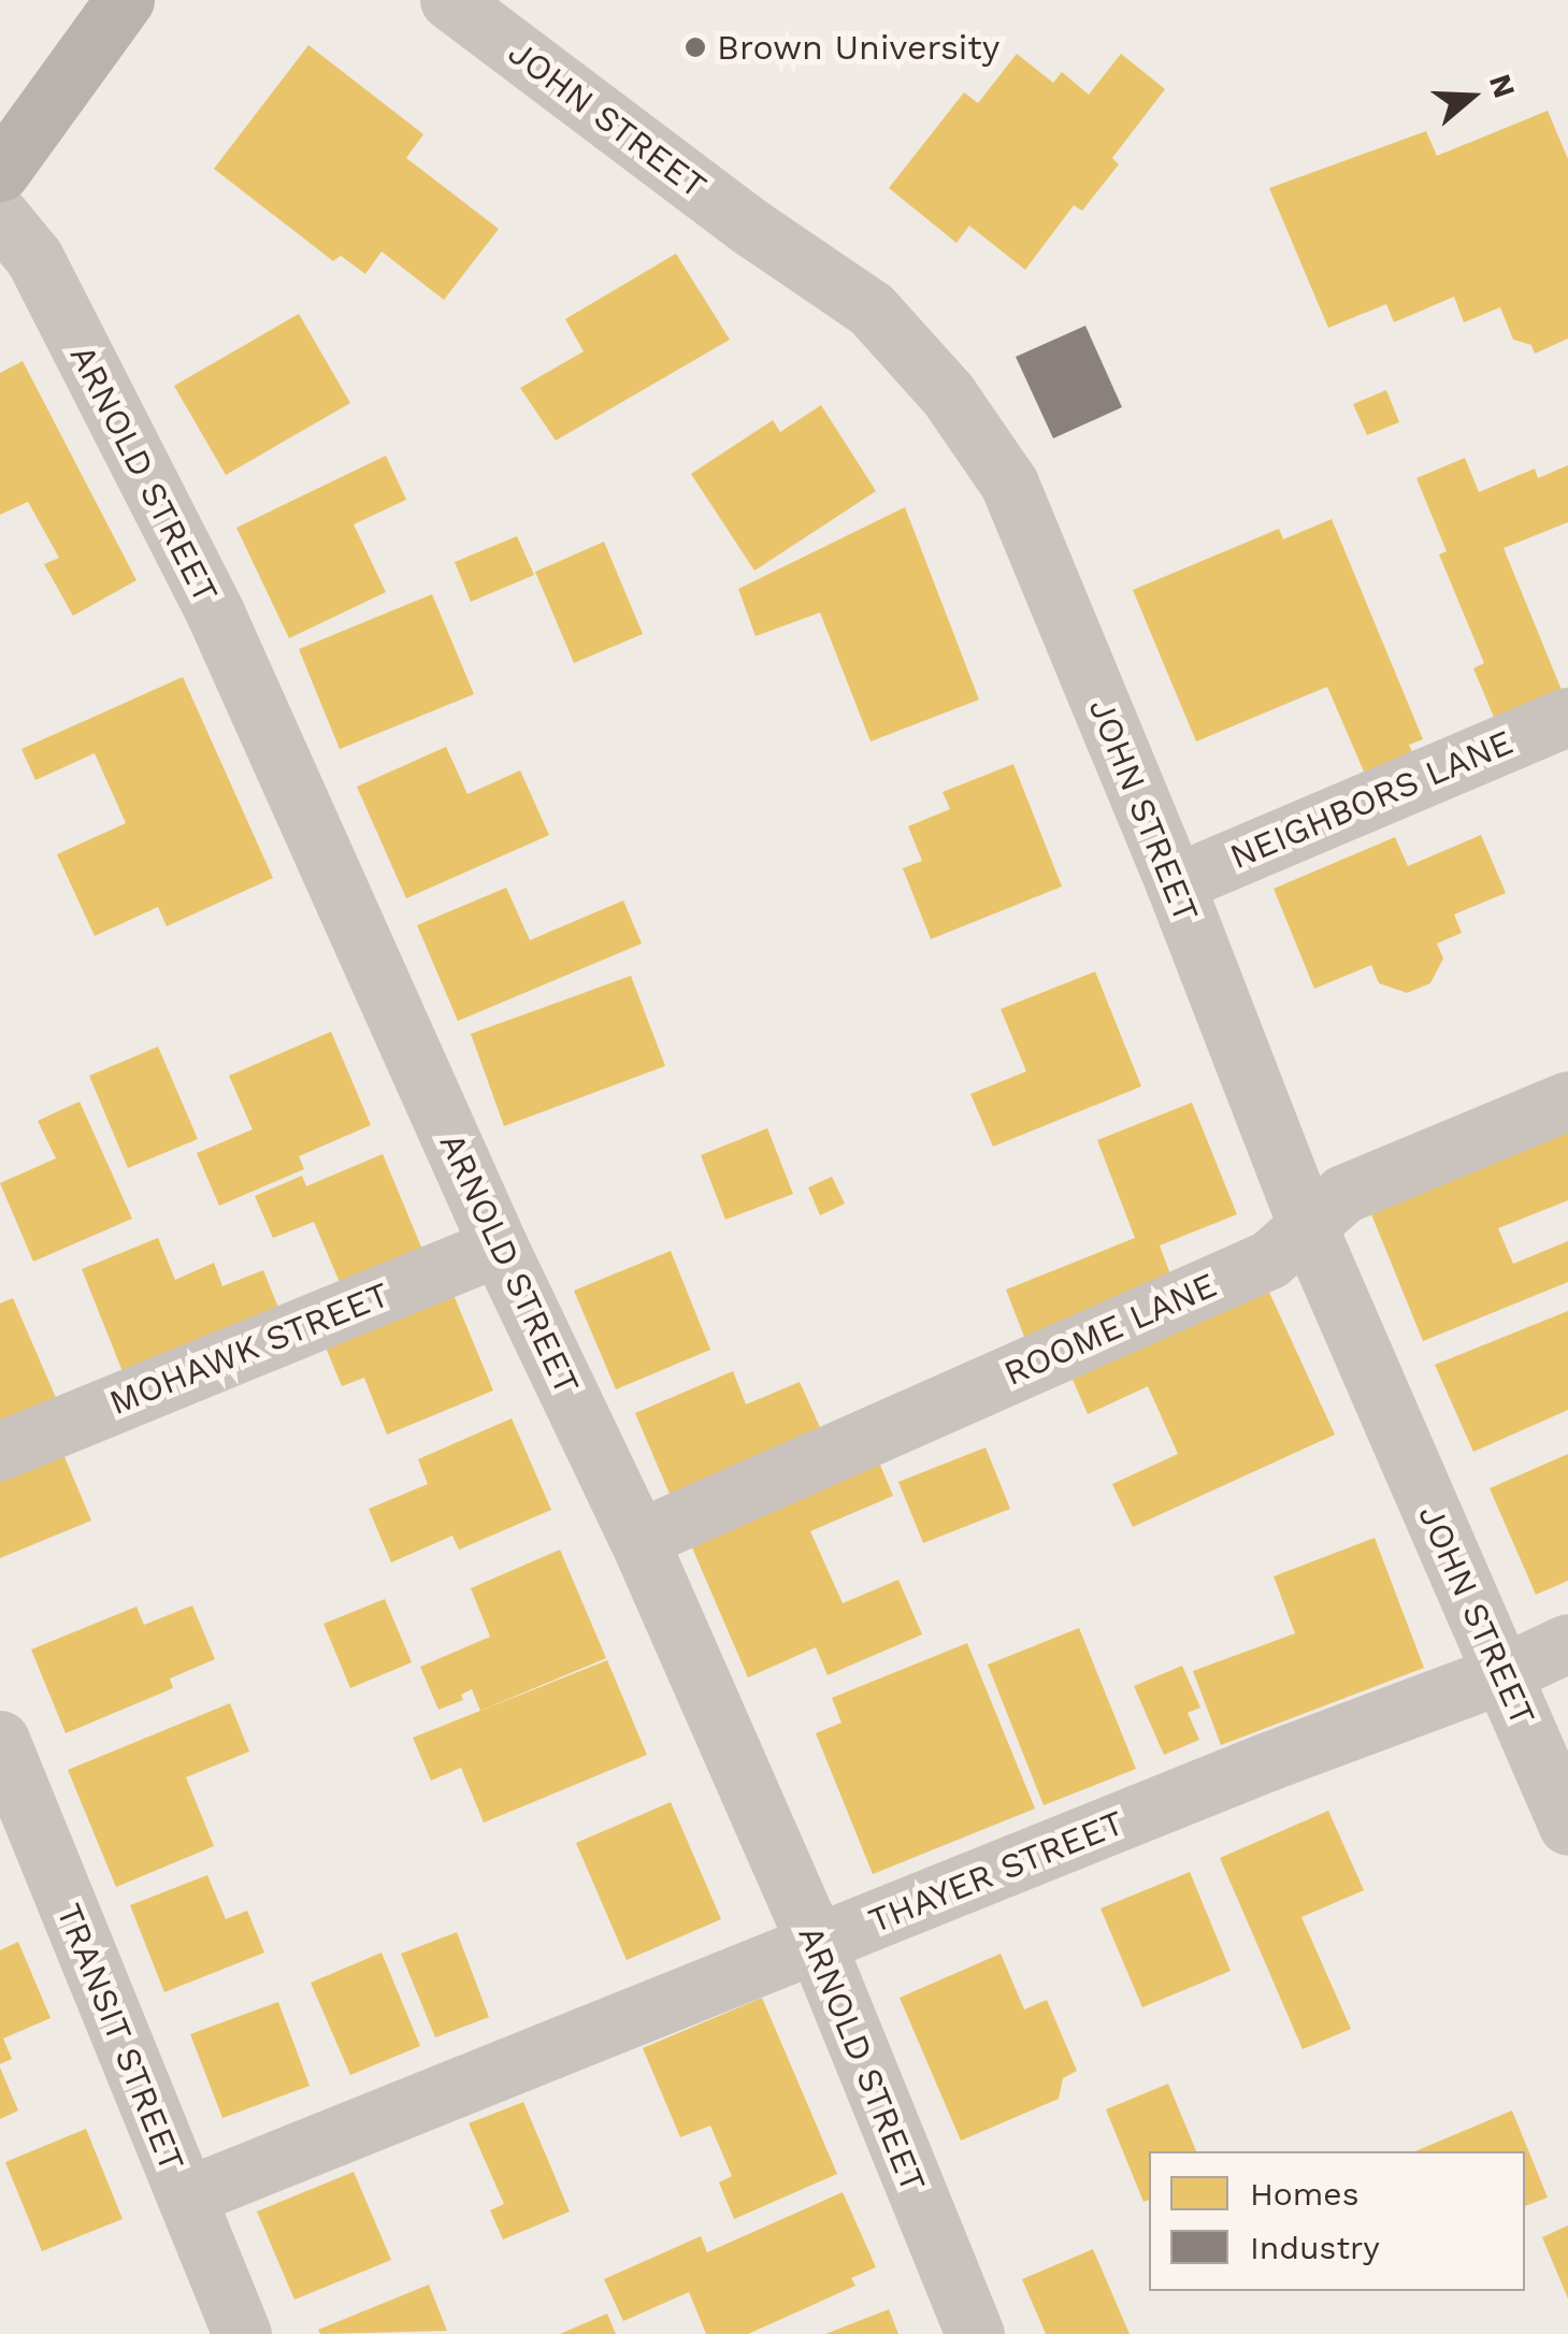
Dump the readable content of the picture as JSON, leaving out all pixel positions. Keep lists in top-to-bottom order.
{
  "streets": {
    "street": [
      "JOHN STREET",
      "ARNOLD STREET",
      "NEIGHBORS LANE",
      "ROOME LANE",
      "MOHAWK STREET",
      "THAYER STREET",
      "TRANSIT STREET"
    ]
  },
  "crossings": [
    ["JOHN STREET", "NEIGHBORS LANE"],
    ["JOHN STREET", "ROOME LANE"],
    ["JOHN STREET", "THAYER STREET"],
    ["ARNOLD STREET", "ROOME LANE"],
    ["ARNOLD STREET", "MOHAWK STREET"],
    ["ARNOLD STREET", "THAYER STREET"],
    ["THAYER STREET", "TRANSIT STREET"]
  ],
  "places": ["Brown University"],
  "legend": ["Homes", "Industry"],
  "north": "right"
}
